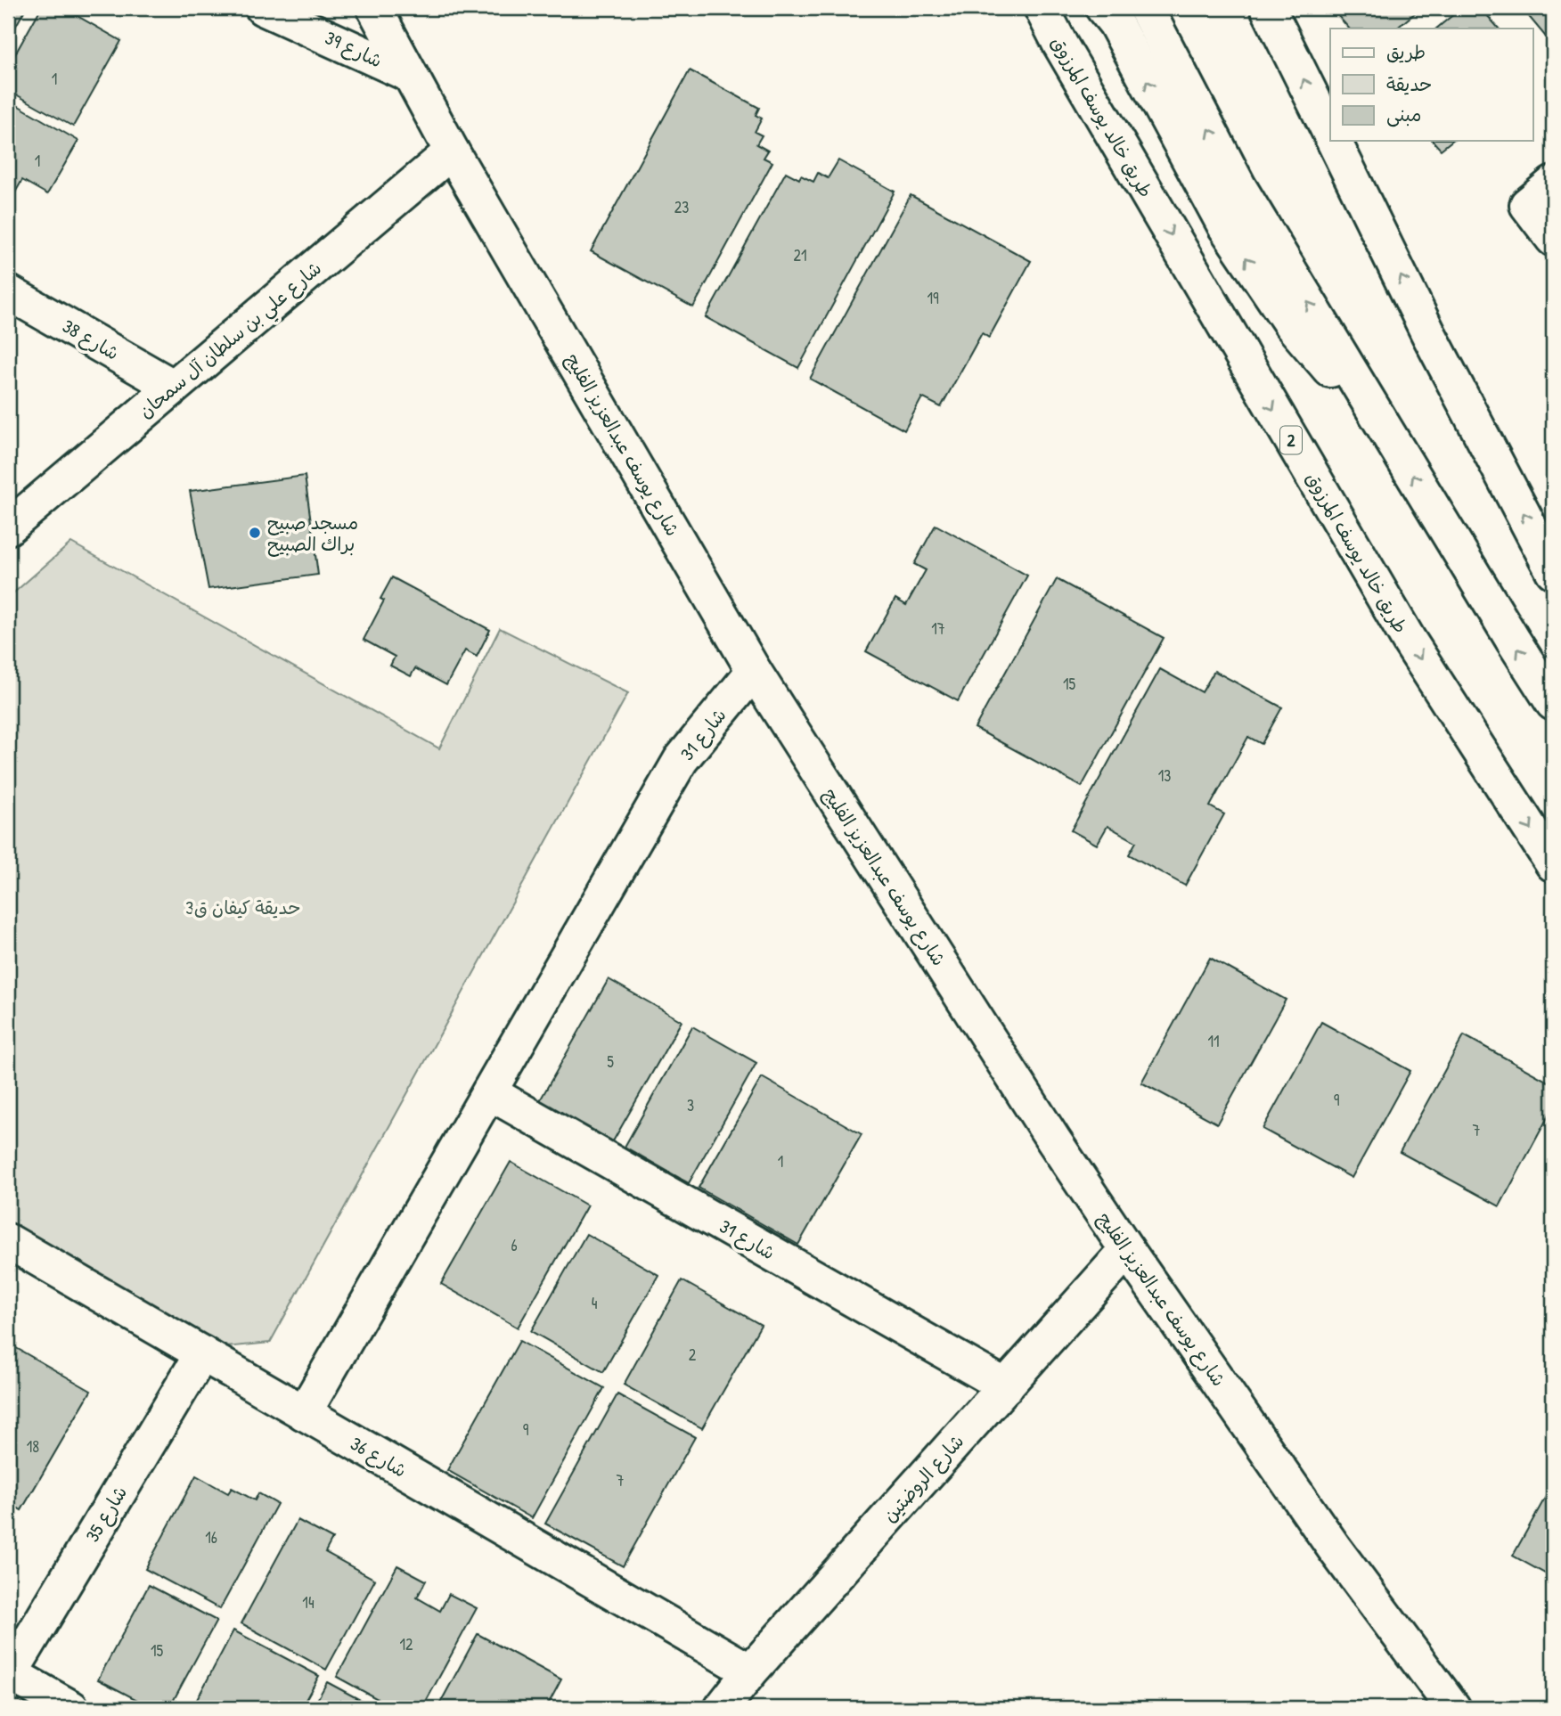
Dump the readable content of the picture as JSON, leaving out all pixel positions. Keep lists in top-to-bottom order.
{
  "streets": {
    "main road": [
      "39 شارع",
      "طريق خالد يوسف المرزوق",
      "شارع 38",
      "شارع علي بن سلطان آل سمحان",
      "2",
      "شارع يوسف عبدالعزيز الفليج",
      "شارع 31",
      "شارع 36",
      "شارع الروضتين",
      "شارع 35"
    ]
  },
  "crossings": [
    ["39 شارع", "شارع يوسف عبدالعزيز الفليج"],
    ["شارع 38", "شارع علي بن سلطان آل سمحان"],
    ["شارع علي بن سلطان آل سمحان", "شارع يوسف عبدالعزيز الفليج"],
    ["شارع يوسف عبدالعزيز الفليج", "شارع 31"],
    ["شارع يوسف عبدالعزيز الفليج", "شارع الروضتين"],
    ["شارع 31", "شارع 36"],
    ["شارع 31", "شارع الروضتين"],
    ["شارع 36", "شارع الروضتين"],
    ["شارع 36", "شارع 35"]
  ],
  "parks": ["حديقة كيفان ق3"],
  "places": ["مسجد صبيح براك الصبيح"],
  "house_numbers": [
    "1",
    "1",
    "23",
    "21",
    "19",
    "17",
    "15",
    "13",
    "11",
    "5",
    "9",
    "3",
    "7",
    "1",
    "6",
    "4",
    "2",
    "9",
    "18",
    "7",
    "16",
    "14",
    "12",
    "15"
  ],
  "legend": ["طريق", "حديقة", "مبنى"]
}
